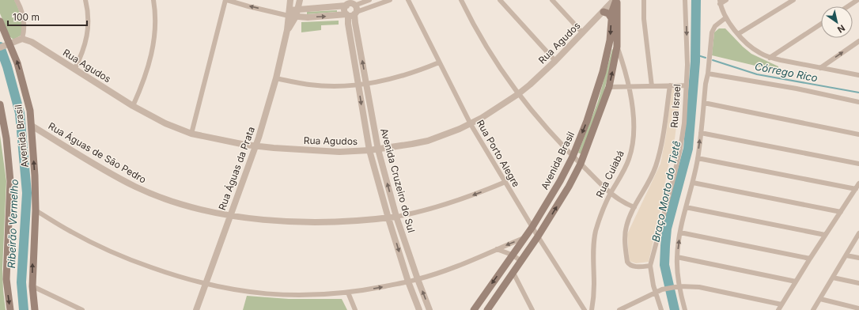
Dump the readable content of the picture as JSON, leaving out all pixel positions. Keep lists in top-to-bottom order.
{
  "streets": {
    "main road": ["Avenida Brasil"],
    "street": [
      "Rua Agudos",
      "Rua Israel",
      "Rua Águas de São Pedro",
      "Rua Porto Alegre",
      "Rua Águas da Prata",
      "Rua Cuiabá",
      "Avenida Cruzeiro do Sul"
    ]
  },
  "crossings": [
    ["Rua Agudos", "Avenida Brasil"],
    ["Rua Agudos", "Rua Porto Alegre"],
    ["Rua Agudos", "Rua Águas da Prata"],
    ["Rua Agudos", "Avenida Cruzeiro do Sul"],
    ["Avenida Brasil", "Rua Águas de São Pedro"],
    ["Avenida Brasil", "Rua Porto Alegre"],
    ["Rua Águas de São Pedro", "Rua Porto Alegre"],
    ["Rua Águas de São Pedro", "Rua Águas da Prata"],
    ["Rua Águas de São Pedro", "Avenida Cruzeiro do Sul"]
  ],
  "water": ["Córrego Rico", "Braço Morto do Tietê", "Ribeirão Vermelho"],
  "scale_bar": "100 m",
  "north": "bottom right"
}
